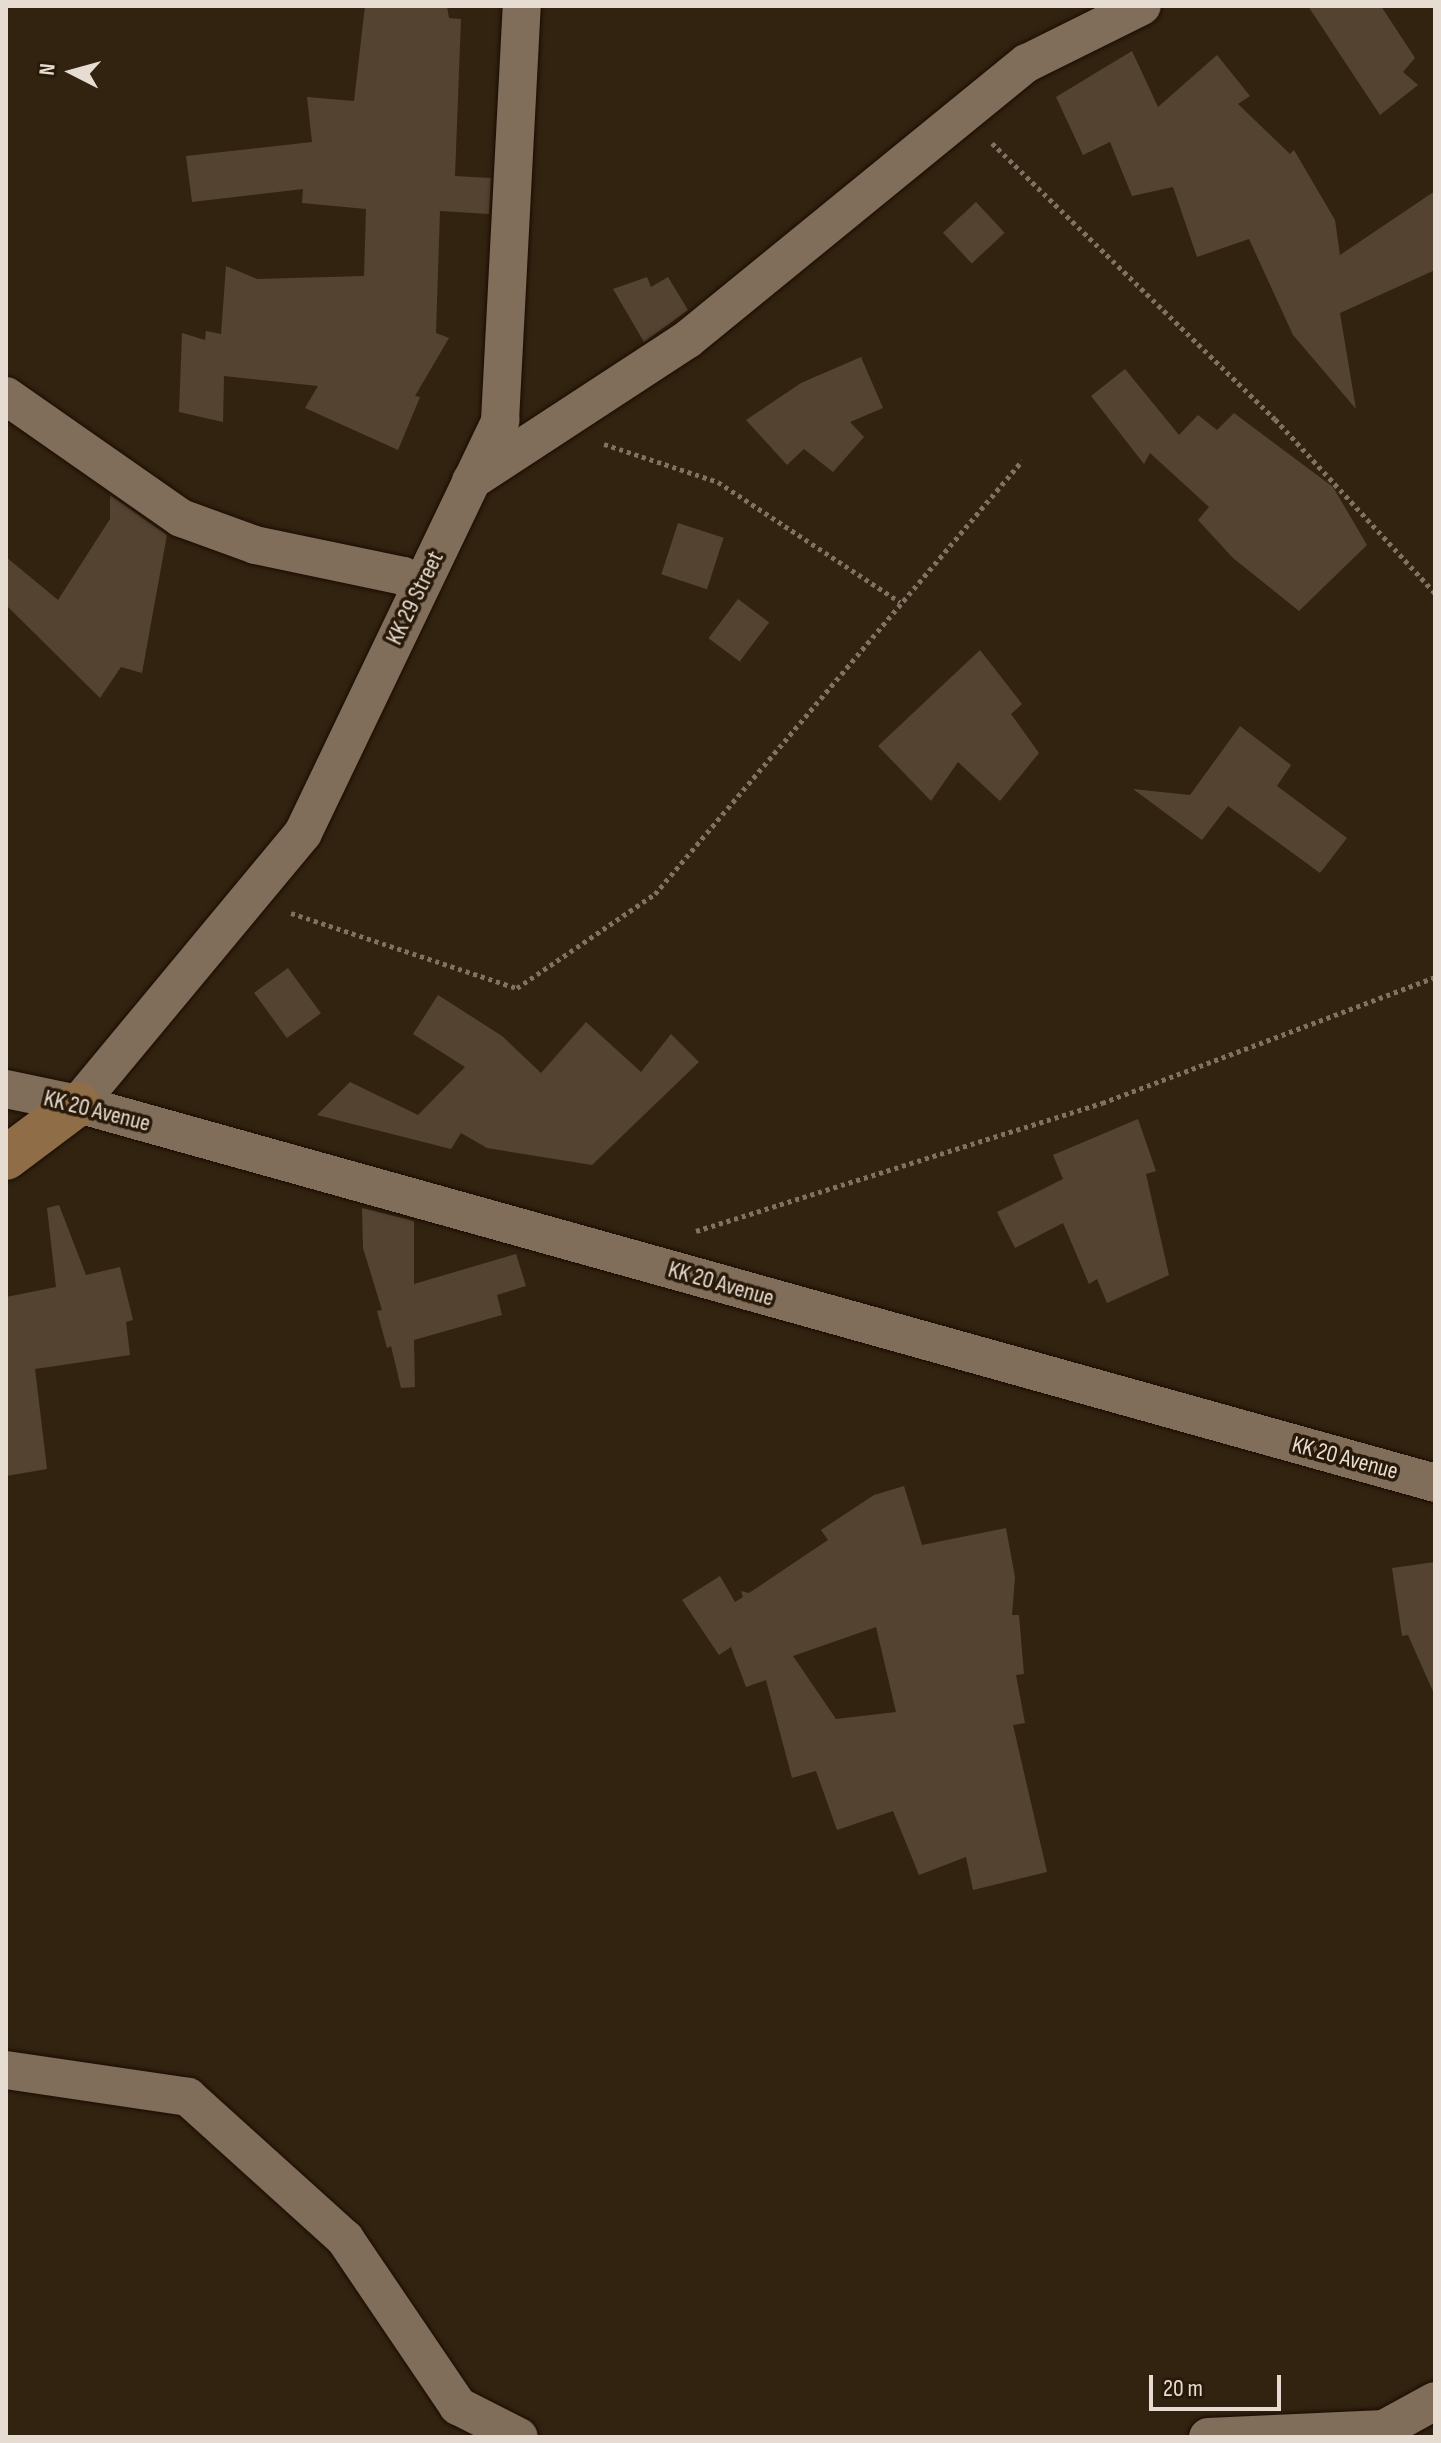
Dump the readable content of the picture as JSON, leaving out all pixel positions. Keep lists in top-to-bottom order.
{
  "streets": {
    "street": ["KK 29 Street", "KK 20 Avenue"]
  },
  "crossings": [
    ["KK 29 Street", "KK 20 Avenue"]
  ],
  "scale_bar": "20 m",
  "north": "left"
}
